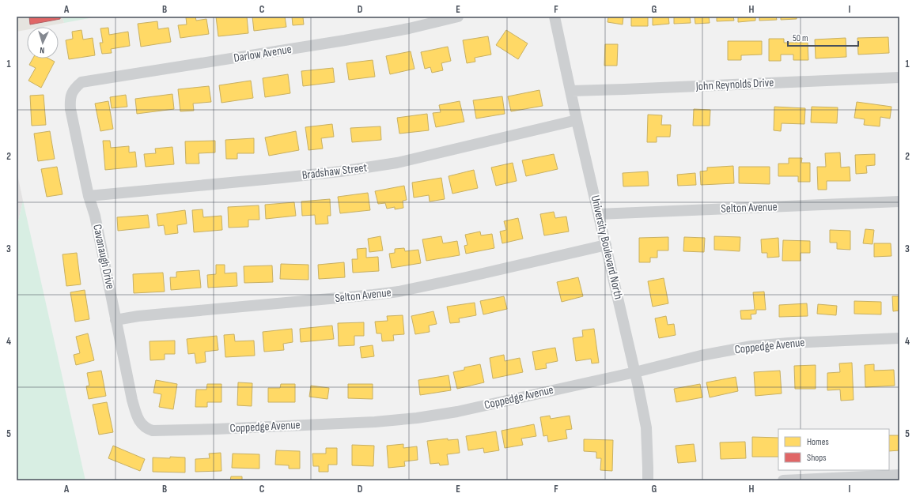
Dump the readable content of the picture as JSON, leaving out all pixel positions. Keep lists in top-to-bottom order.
{
  "streets": {
    "street": [
      "Darlow Avenue",
      "John Reynolds Drive",
      "Bradshaw Street",
      "Selton Avenue",
      "University Boulevard North",
      "Cavanaugh Drive",
      "Coppedge Avenue"
    ]
  },
  "crossings": [
    ["Darlow Avenue", "Cavanaugh Drive"],
    ["John Reynolds Drive", "University Boulevard North"],
    ["Bradshaw Street", "University Boulevard North"],
    ["Bradshaw Street", "Cavanaugh Drive"],
    ["Selton Avenue", "University Boulevard North"],
    ["Selton Avenue", "Cavanaugh Drive"],
    ["University Boulevard North", "Coppedge Avenue"],
    ["Cavanaugh Drive", "Coppedge Avenue"]
  ],
  "legend": ["Homes", "Shops"],
  "scale_bar": "50 m",
  "north": "bottom",
  "grid": {
    "columns": [
      "A",
      "B",
      "C",
      "D",
      "E",
      "F",
      "G",
      "H",
      "I"
    ],
    "rows": [
      "1",
      "2",
      "3",
      "4",
      "5"
    ]
  }
}
